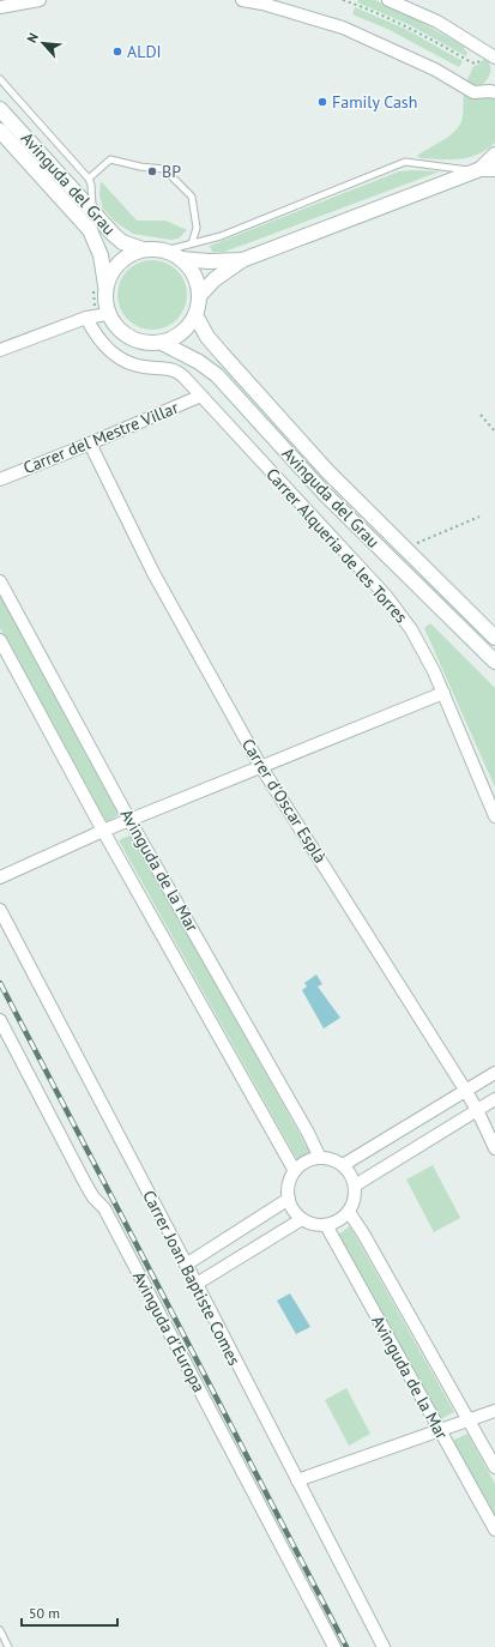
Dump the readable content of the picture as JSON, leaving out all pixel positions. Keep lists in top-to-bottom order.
{
  "streets": {
    "main road": ["Avinguda del Grau"],
    "street": [
      "Carrer del Mestre Villar",
      "Carrer Alqueria de les Torres",
      "Carrer d'Oscar Esplà",
      "Avinguda de la Mar",
      "Carrer Joan Baptiste Comes",
      "Avinguda d'Europa"
    ]
  },
  "crossings": [
    ["Carrer del Mestre Villar", "Carrer Alqueria de les Torres"],
    ["Carrer del Mestre Villar", "Carrer d'Oscar Esplà"]
  ],
  "places": ["ALDI", "Family Cash", "BP"],
  "scale_bar": "50 m",
  "north": "top left"
}
